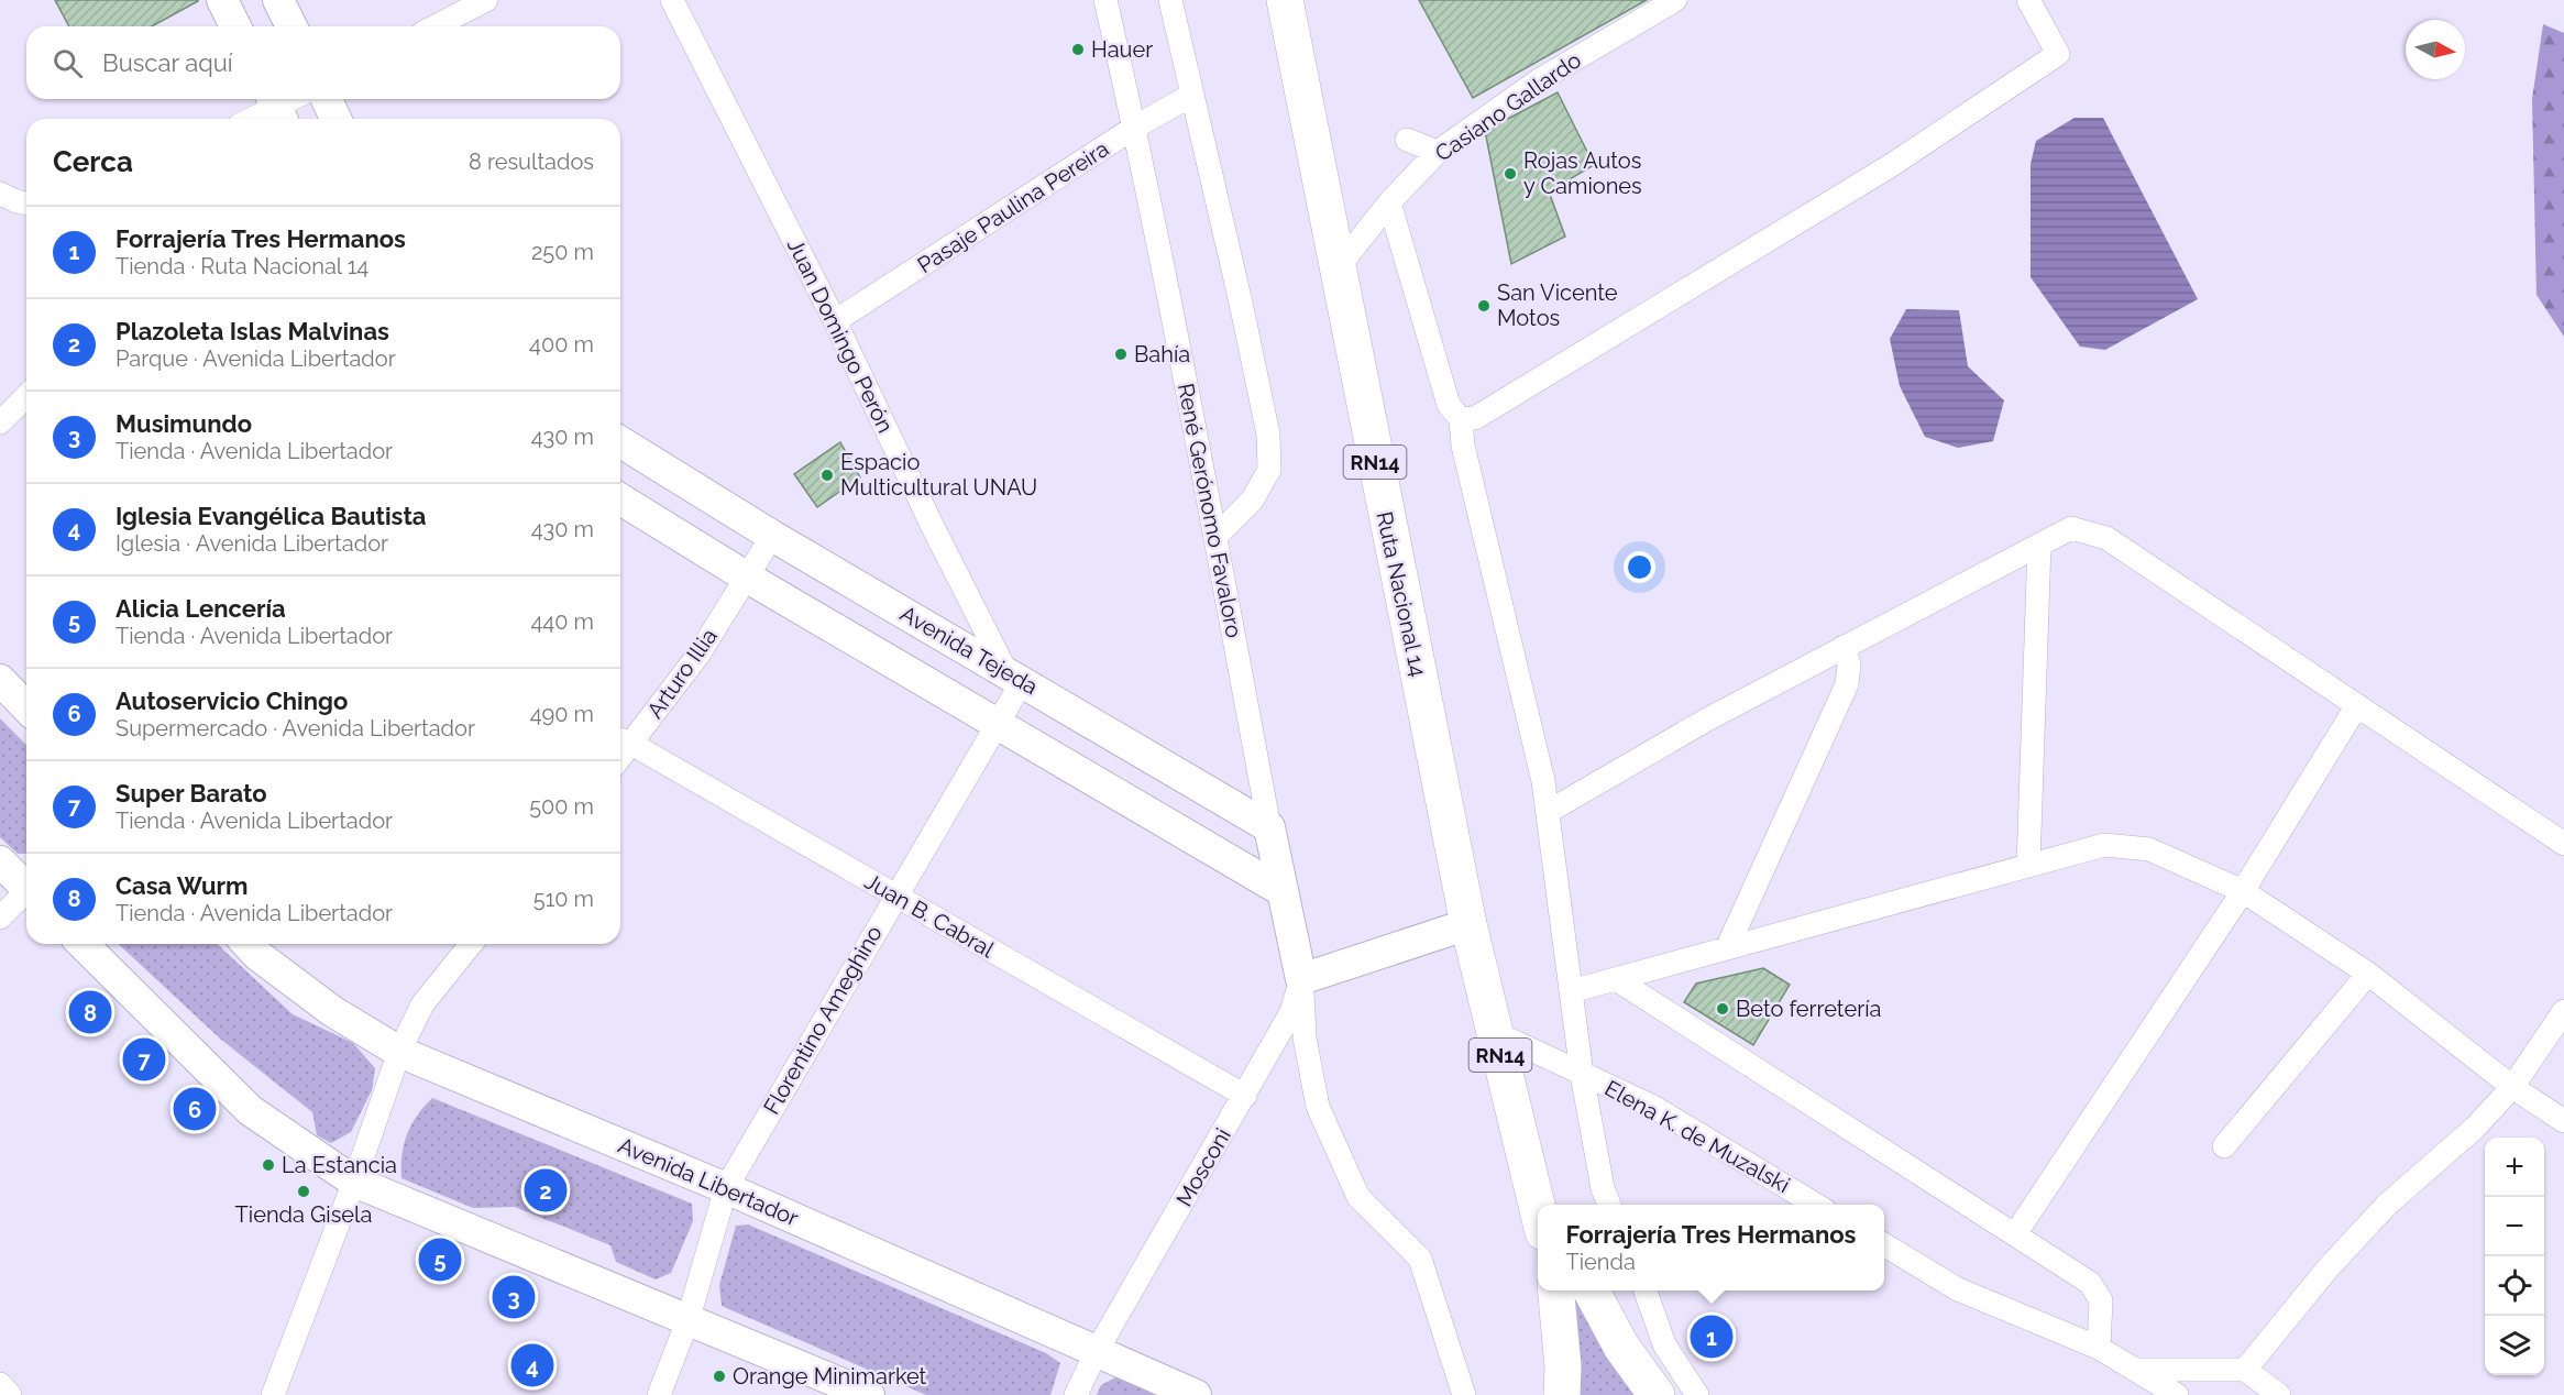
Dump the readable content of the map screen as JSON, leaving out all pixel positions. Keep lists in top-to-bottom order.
{
  "streets": {
    "highway": ["RN14", "Ruta Nacional 14"],
    "main road": ["Avenida Tejeda", "Avenida Libertador"],
    "street": [
      "Casiano Gallardo",
      "Pasaje Paulina Pereira",
      "Juan Domingo Perón",
      "René Gerónomo Favaloro",
      "Arturo Illia",
      "Juan B. Cabral",
      "Florentino Ameghino",
      "Elena K. de Muzalski",
      "Mosconi"
    ]
  },
  "crossings": [
    ["Casiano Gallardo", "Ruta Nacional 14"],
    ["Pasaje Paulina Pereira", "Juan Domingo Perón"],
    ["Pasaje Paulina Pereira", "René Gerónomo Favaloro"],
    ["Juan Domingo Perón", "Avenida Tejeda"],
    ["Juan Domingo Perón", "Florentino Ameghino"],
    ["René Gerónomo Favaloro", "Avenida Tejeda"],
    ["Ruta Nacional 14", "Elena K. de Muzalski"],
    ["Avenida Tejeda", "Arturo Illia"],
    ["Avenida Tejeda", "Florentino Ameghino"],
    ["Arturo Illia", "Juan B. Cabral"],
    ["Juan B. Cabral", "Florentino Ameghino"],
    ["Juan B. Cabral", "Mosconi"],
    ["Florentino Ameghino", "Avenida Libertador"],
    ["Mosconi", "Avenida Libertador"]
  ],
  "places": [
    "Hauer",
    "Rojas Autos y Camiones",
    "San Vicente Motos",
    "Bahía",
    "Espacio Multicultural UNAU",
    "Beto ferretería",
    "La Estancia",
    "Tienda Gisela",
    "Orange Minimarket"
  ],
  "north": "right",
  "page": {
    "search": "Buscar aquí",
    "heading": ["Cerca", "8 resultados"],
    "list": [
      {
        "mark": "1",
        "name": "Forrajería Tres Hermanos",
        "note": "Tienda · Ruta Nacional 14",
        "value": "250 m"
      },
      {
        "mark": "2",
        "name": "Plazoleta Islas Malvinas",
        "note": "Parque · Avenida Libertador",
        "value": "400 m"
      },
      {
        "mark": "3",
        "name": "Musimundo",
        "note": "Tienda · Avenida Libertador",
        "value": "430 m"
      },
      {
        "mark": "4",
        "name": "Iglesia Evangélica Bautista",
        "note": "Iglesia · Avenida Libertador",
        "value": "430 m"
      },
      {
        "mark": "5",
        "name": "Alicia Lencería",
        "note": "Tienda · Avenida Libertador",
        "value": "440 m"
      },
      {
        "mark": "6",
        "name": "Autoservicio Chingo",
        "note": "Supermercado · Avenida Libertador",
        "value": "490 m"
      },
      {
        "mark": "7",
        "name": "Super Barato",
        "note": "Tienda · Avenida Libertador",
        "value": "500 m"
      },
      {
        "mark": "8",
        "name": "Casa Wurm",
        "note": "Tienda · Avenida Libertador",
        "value": "510 m"
      }
    ],
    "pins": [
      "8",
      "7",
      "6",
      "2",
      "5",
      "3",
      "1",
      "4"
    ],
    "map_buttons": ["+", "−"],
    "popup": ["Forrajería Tres Hermanos", "Tienda"]
  }
}
